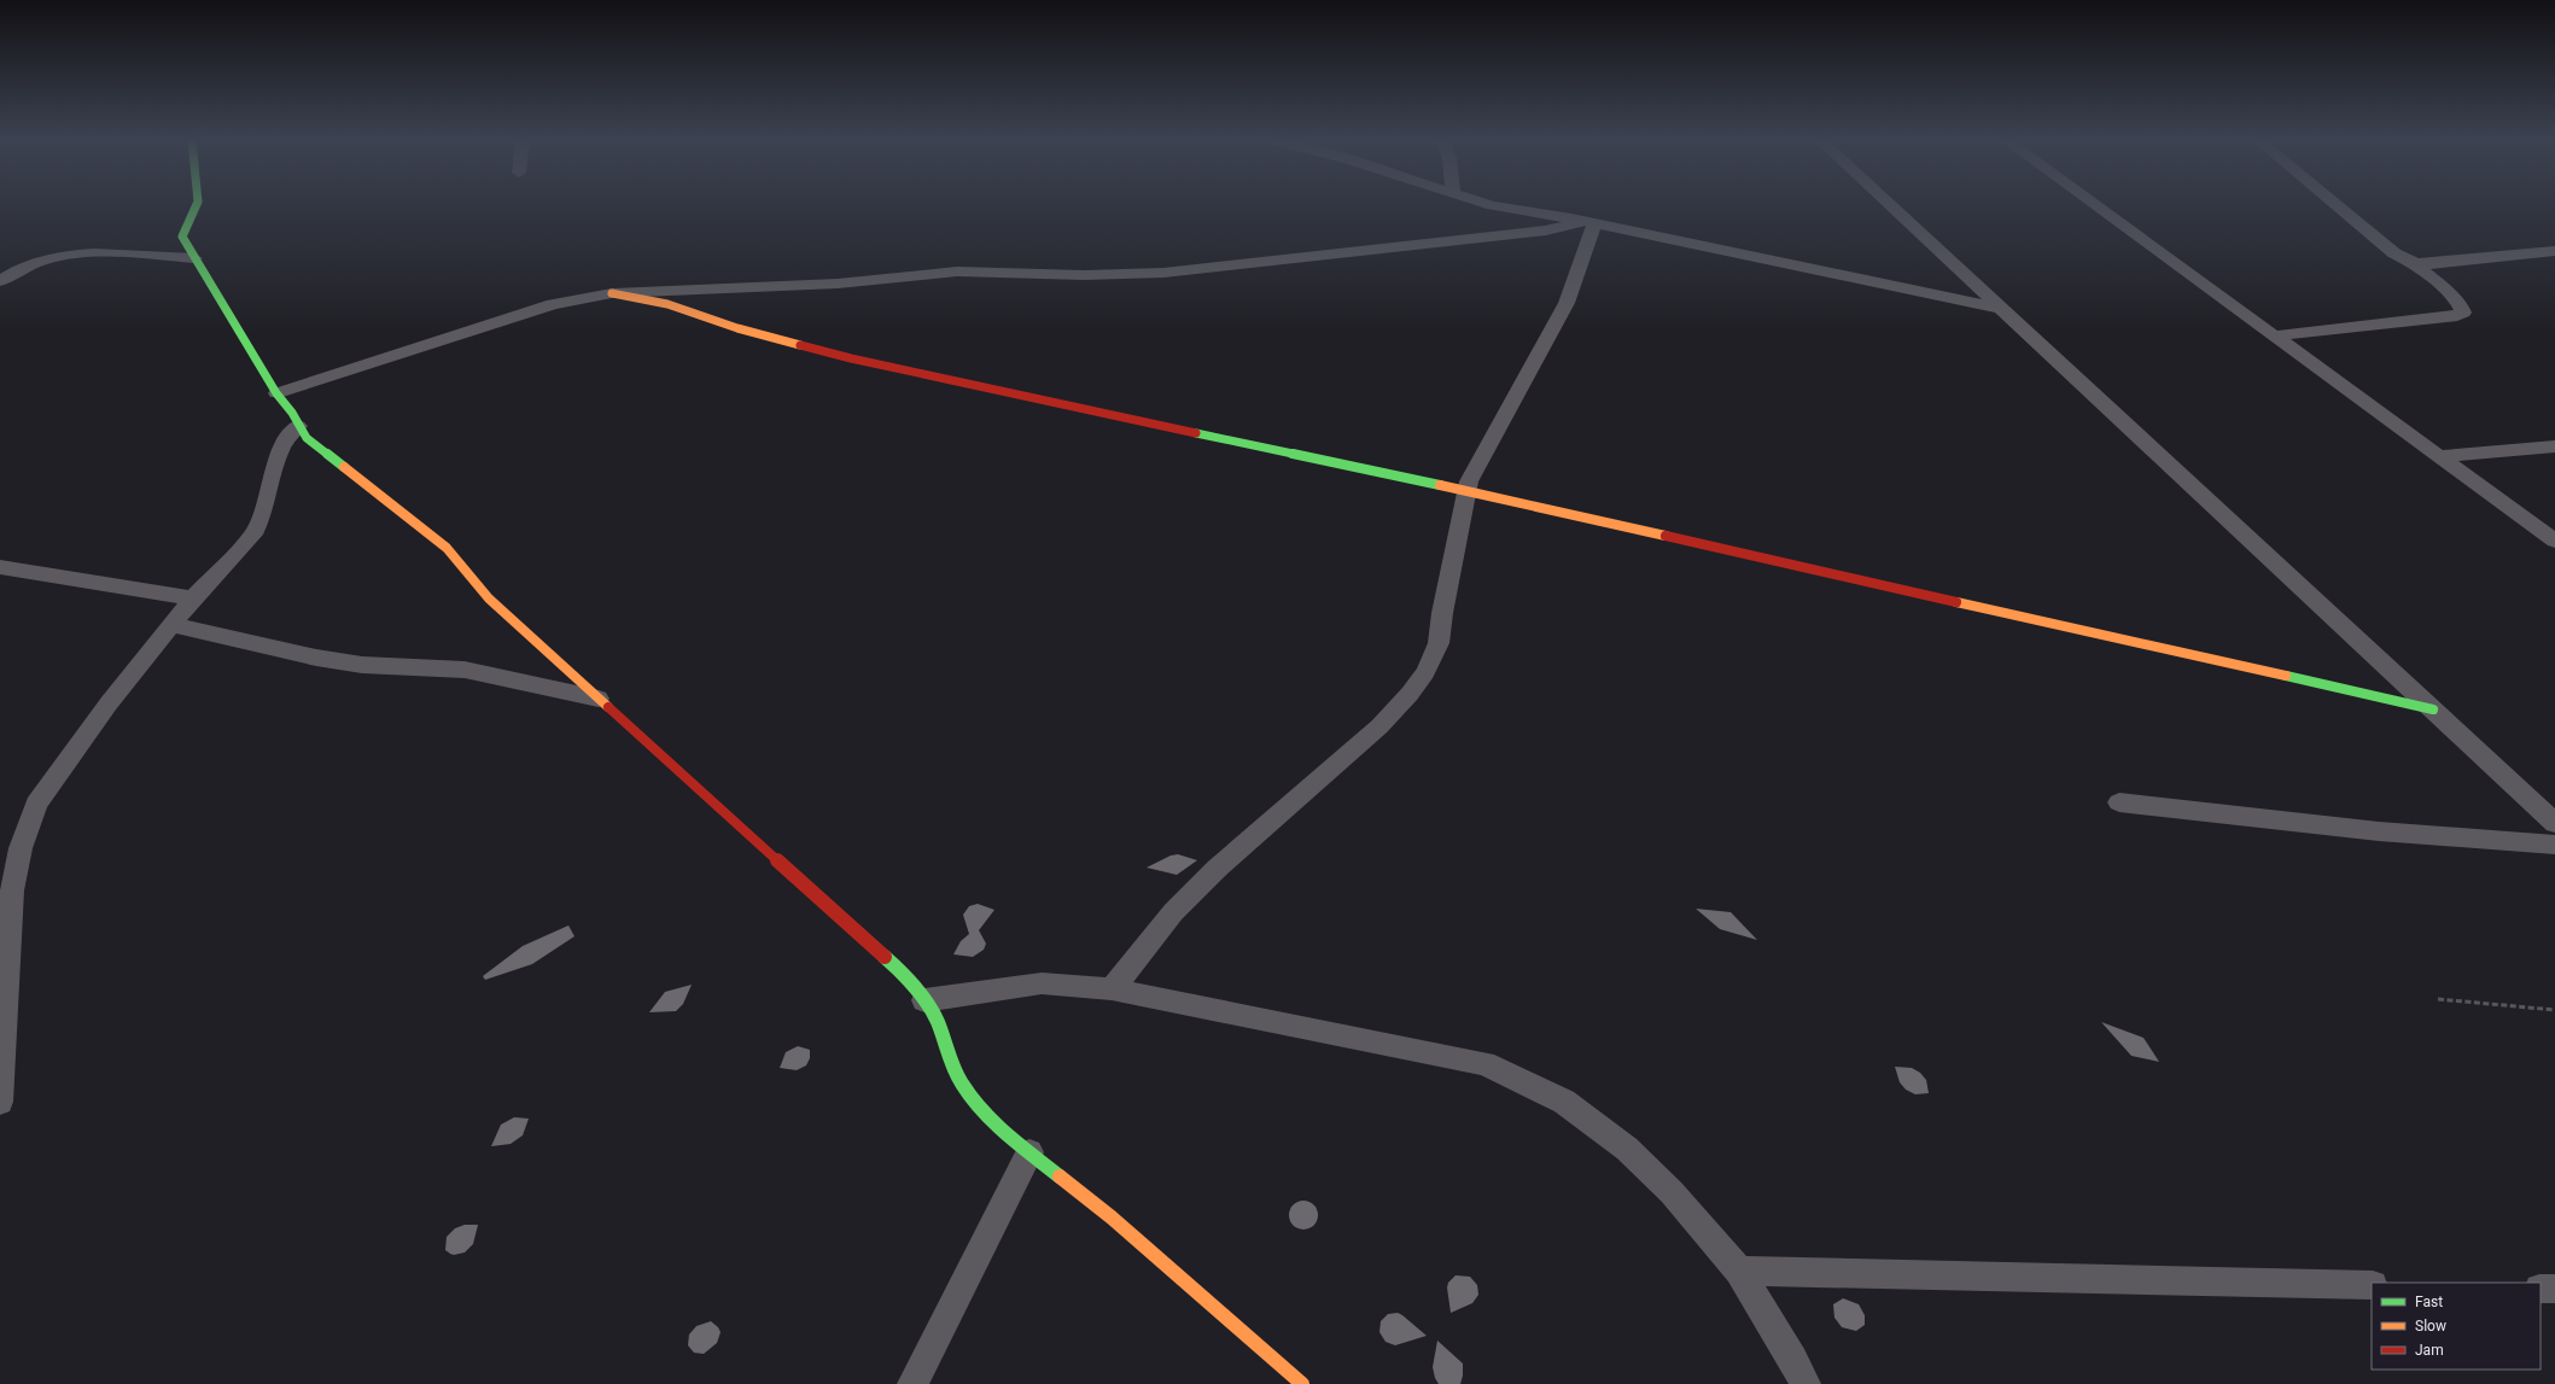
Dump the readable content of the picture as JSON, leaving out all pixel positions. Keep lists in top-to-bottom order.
{
  "legend": ["Fast", "Slow", "Jam"]
}
